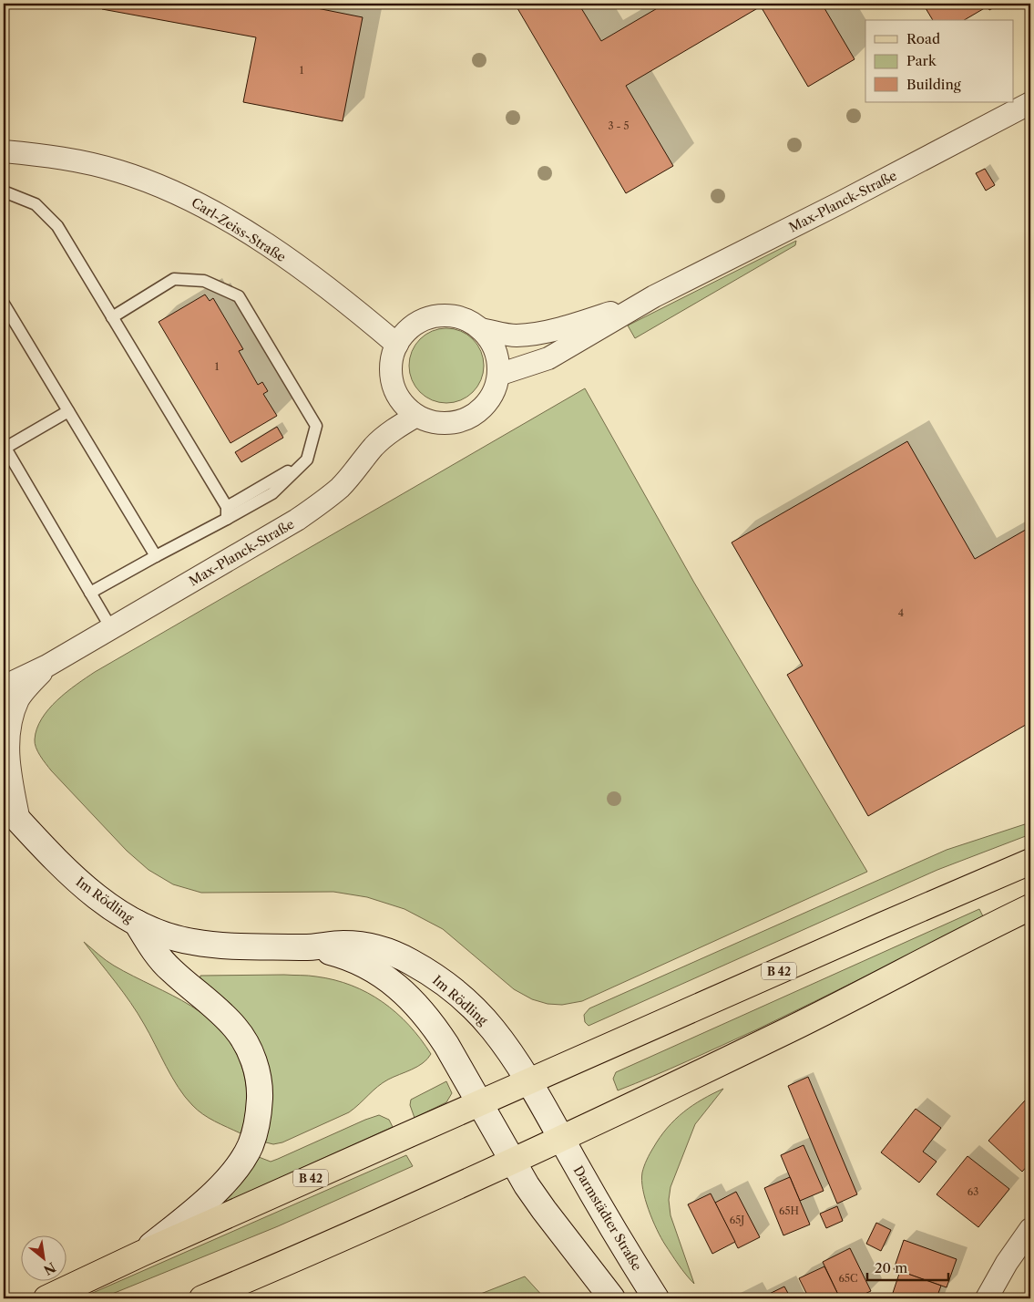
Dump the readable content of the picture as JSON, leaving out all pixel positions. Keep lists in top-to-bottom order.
{
  "streets": {
    "main road": ["B 42"],
    "street": [
      "Max-Planck-Straße",
      "Carl-Zeiss-Straße",
      "Im Rödling",
      "Darmstädter Straße"
    ]
  },
  "crossings": [
    ["Max-Planck-Straße", "Carl-Zeiss-Straße"],
    ["Max-Planck-Straße", "Im Rödling"],
    ["Im Rödling", "B 42"],
    ["Im Rödling", "Darmstädter Straße"]
  ],
  "house_numbers": [
    "1",
    "3 - 5",
    "1",
    "4",
    "63",
    "65H",
    "65J",
    "65C"
  ],
  "legend": ["Road", "Park", "Building"],
  "scale_bar": "20 m",
  "north": "bottom right"
}
